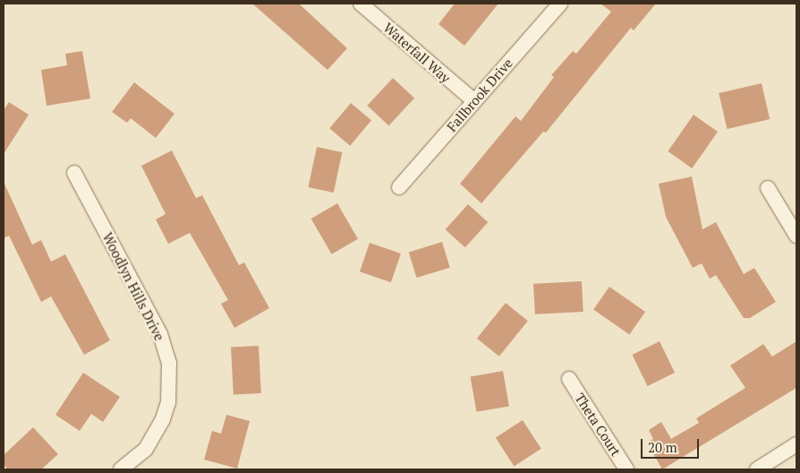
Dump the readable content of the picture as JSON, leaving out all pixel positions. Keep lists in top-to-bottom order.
{
  "streets": {
    "street": [
      "Waterfall Way",
      "Fallbrook Drive",
      "Woodlyn Hills Drive",
      "Theta Court"
    ]
  },
  "crossings": [
    ["Waterfall Way", "Fallbrook Drive"]
  ],
  "scale_bar": "20 m"
}
